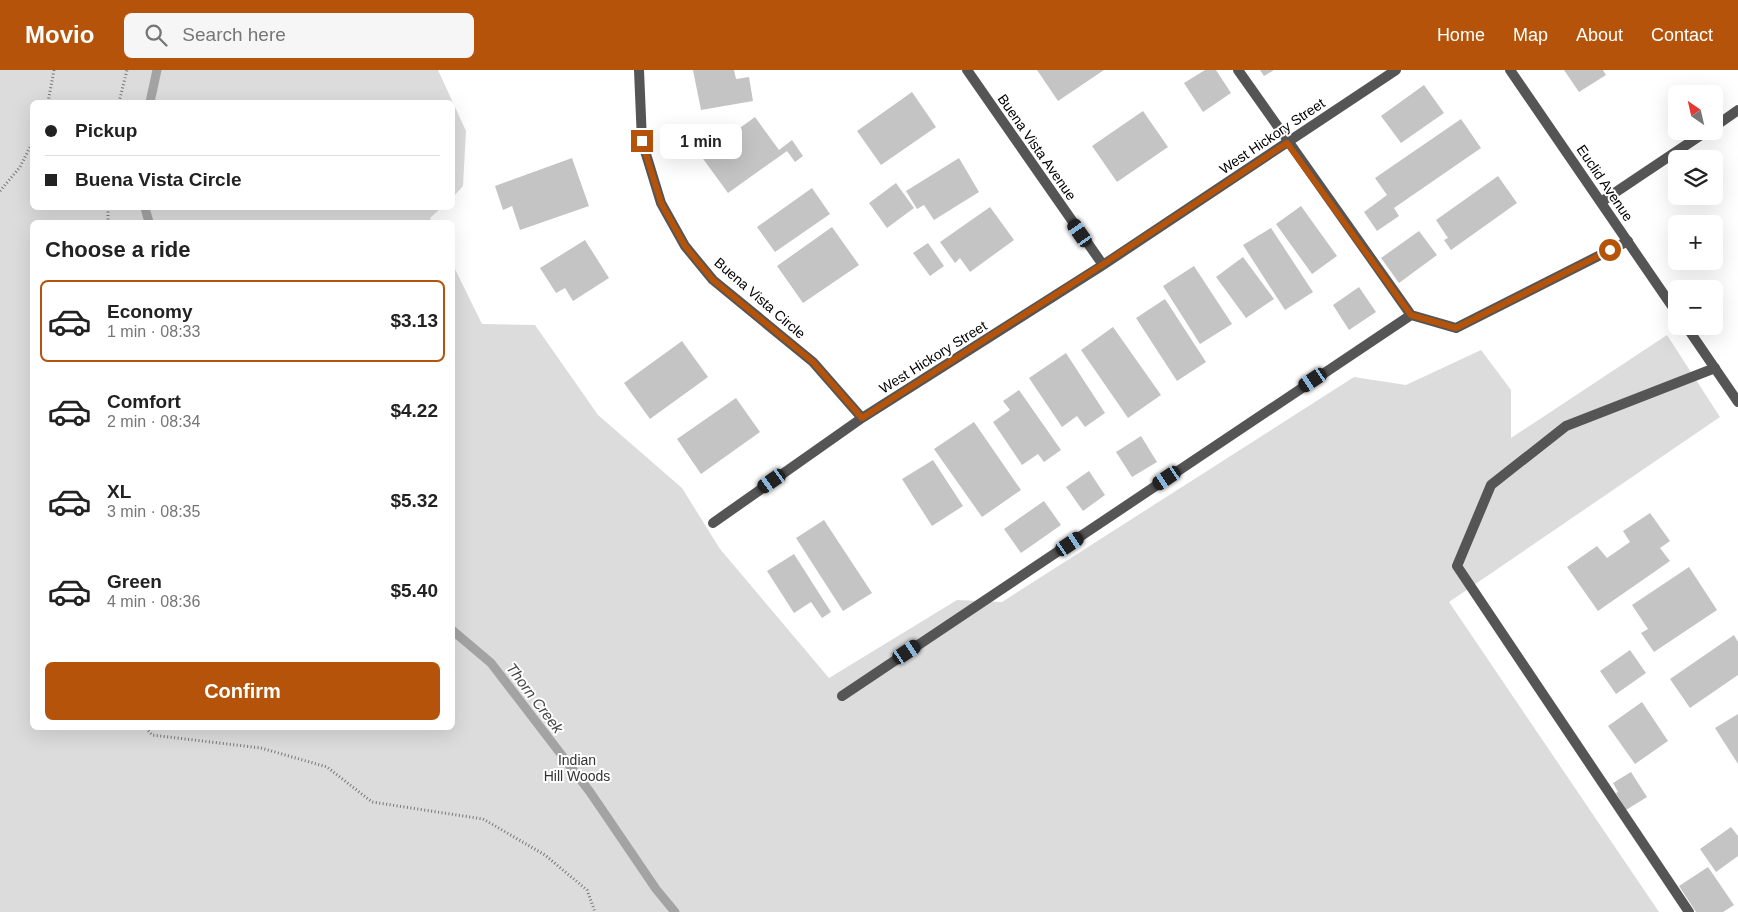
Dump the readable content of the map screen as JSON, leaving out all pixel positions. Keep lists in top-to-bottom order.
{
  "streets": {
    "street": [
      "West Hickory Street",
      "Buena Vista Avenue",
      "Euclid Avenue",
      "Buena Vista Circle"
    ]
  },
  "crossings": [
    ["West Hickory Street", "Buena Vista Avenue"],
    ["West Hickory Street", "Buena Vista Circle"]
  ],
  "water": ["Thorn Creek"],
  "parks": ["Indian Hill Woods"],
  "north": "top left",
  "page": {
    "header": "Movio",
    "search": "Search here",
    "nav": [
      "Home",
      "Map",
      "About",
      "Contact"
    ],
    "map_buttons": ["+", "−"],
    "banner": ["Pickup", "Buena Vista Circle"],
    "bubble": "1 min",
    "heading": "Choose a ride",
    "list": [
      {
        "name": "Economy",
        "note": "1 min · 08:33",
        "value": "$3.13"
      },
      {
        "name": "Comfort",
        "note": "2 min · 08:34",
        "value": "$4.22"
      },
      {
        "name": "XL",
        "note": "3 min · 08:35",
        "value": "$5.32"
      },
      {
        "name": "Green",
        "note": "4 min · 08:36",
        "value": "$5.40"
      }
    ],
    "buttons": "Confirm"
  }
}
